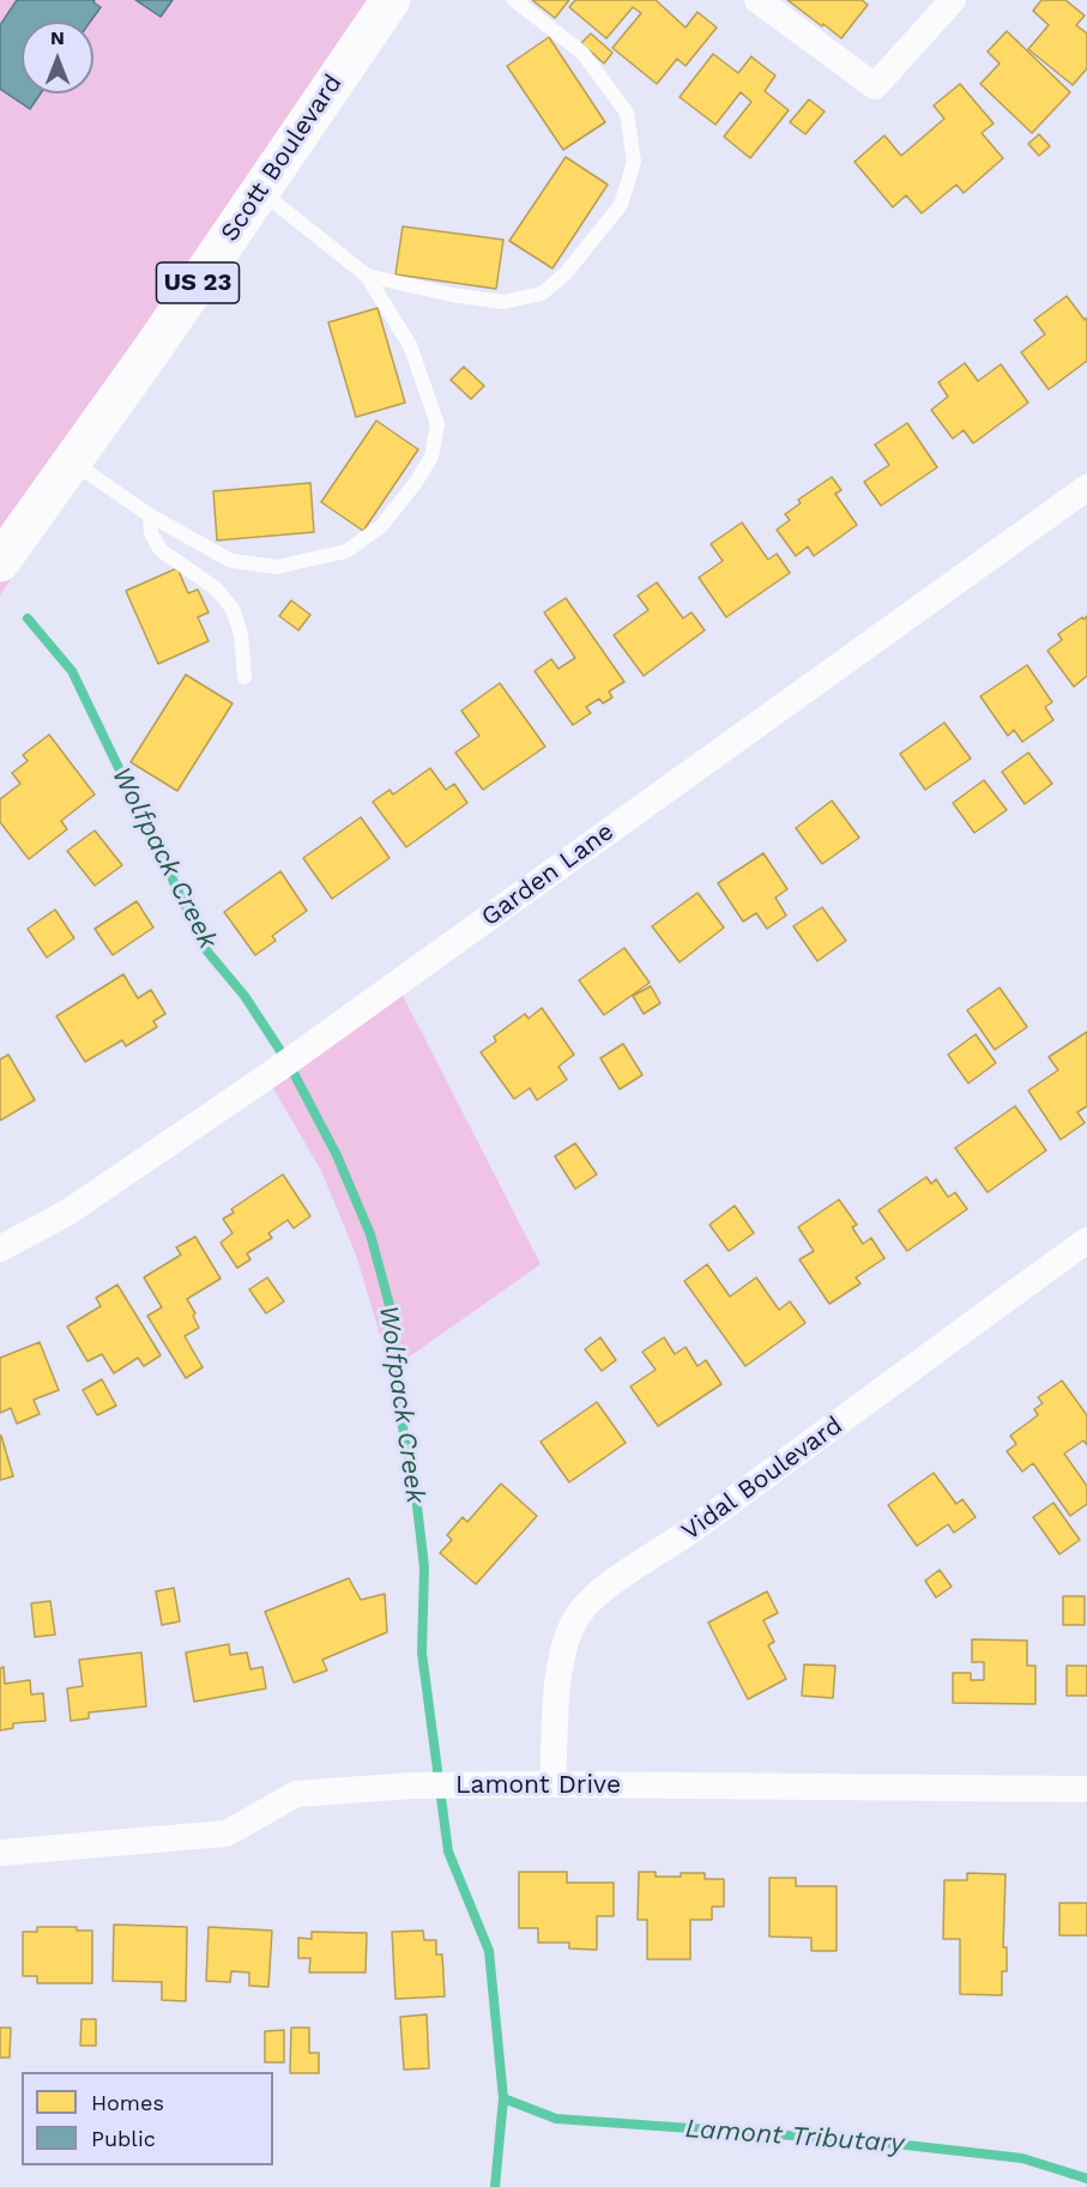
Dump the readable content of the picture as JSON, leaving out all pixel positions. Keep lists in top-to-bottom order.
{
  "streets": {
    "highway": ["Scott Boulevard", "US 23"],
    "street": ["Garden Lane", "Vidal Boulevard", "Lamont Drive"]
  },
  "crossings": [
    ["Vidal Boulevard", "Lamont Drive"]
  ],
  "water": ["Wolfpack Creek", "Lamont Tributary"],
  "legend": ["Homes", "Public"],
  "north": "top"
}
